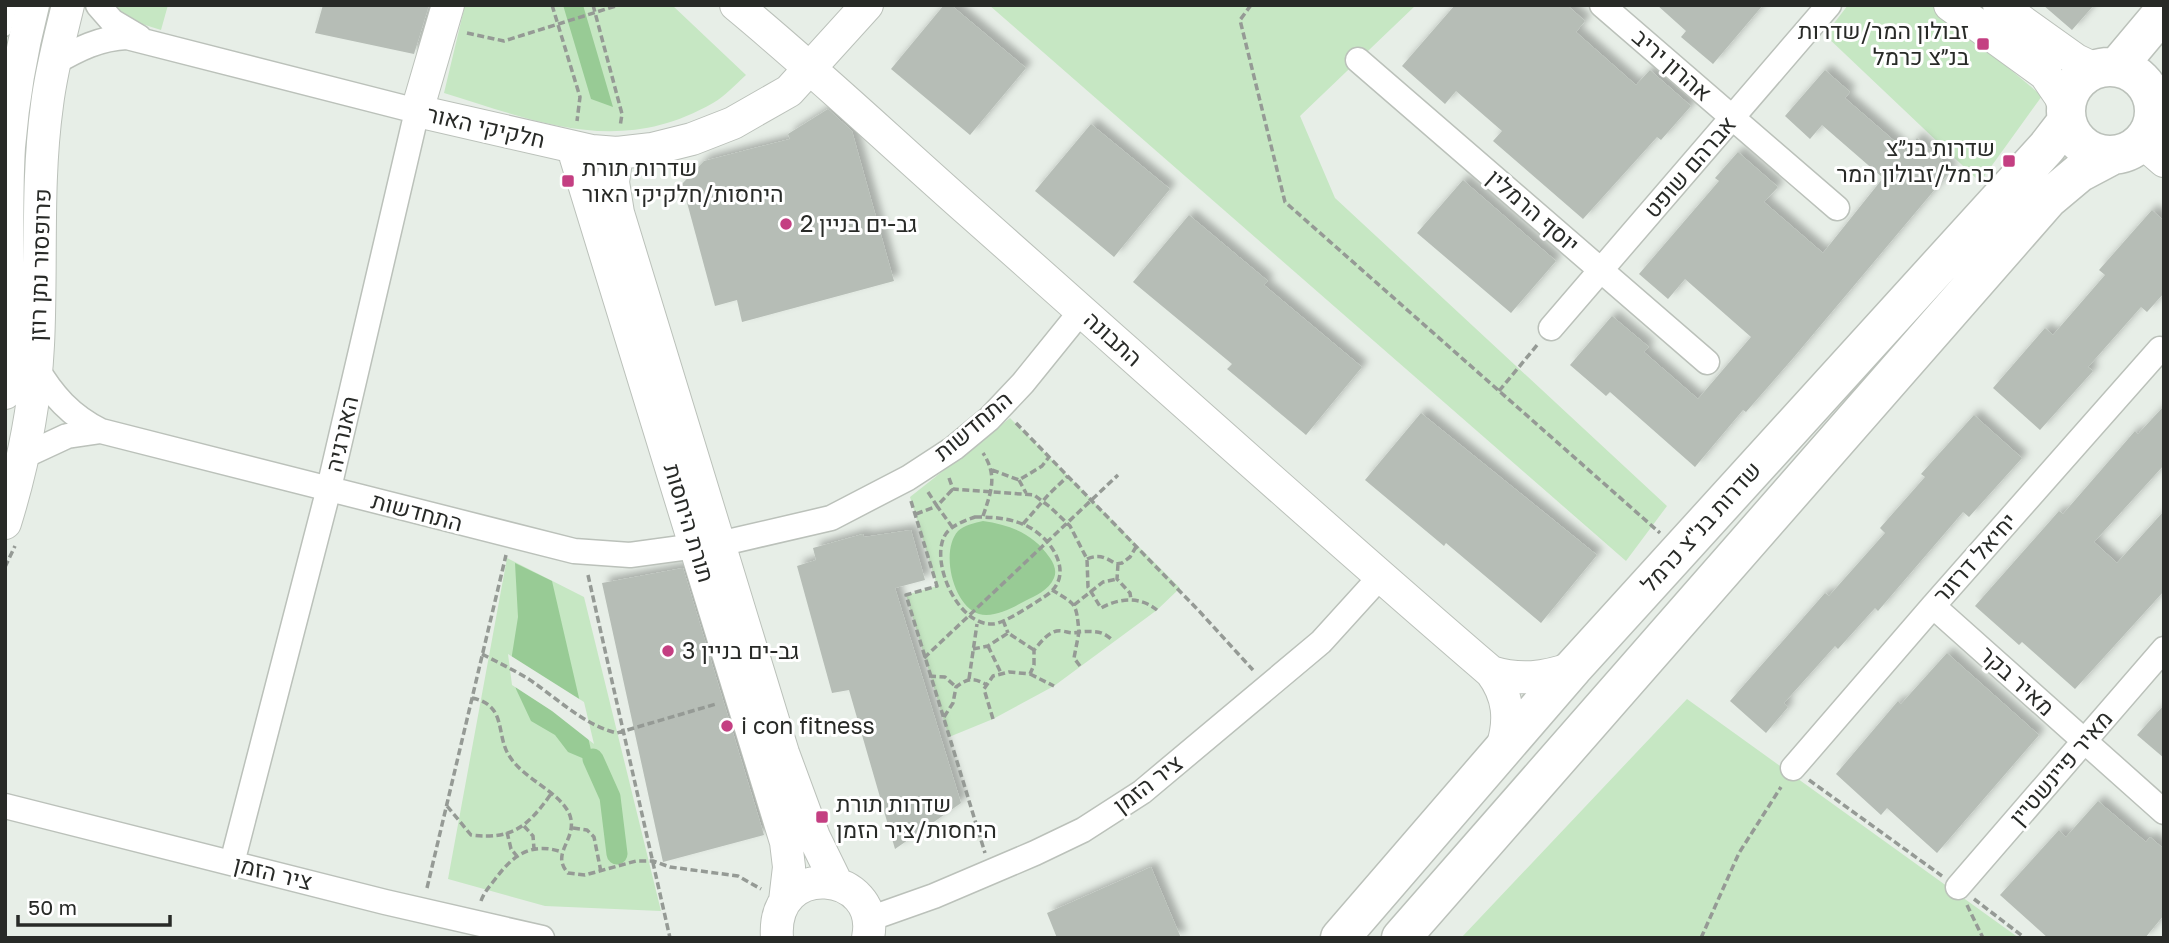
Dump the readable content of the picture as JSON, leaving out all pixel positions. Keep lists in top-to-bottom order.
{
  "streets": {
    "main road": ["שדרות בנ\"צ כרמל"],
    "street": [
      "אהרון יריב",
      "חלקיקי האור",
      "אברהם שופט",
      "יוסף הרמלין",
      "פרופסור נתן רוזן",
      "התבונה",
      "התחדשות",
      "האנרגיה",
      "תורת היחסות",
      "יחיאל דרזנר",
      "מאיר בקר",
      "מאיר פיינשטיין",
      "ציר הזמן"
    ]
  },
  "crossings": [
    ["אהרון יריב", "אברהם שופט"],
    ["חלקיקי האור", "פרופסור נתן רוזן"],
    ["חלקיקי האור", "התבונה"],
    ["חלקיקי האור", "האנרגיה"],
    ["חלקיקי האור", "תורת היחסות"],
    ["אברהם שופט", "יוסף הרמלין"],
    ["פרופסור נתן רוזן", "התחדשות"],
    ["התבונה", "התחדשות"],
    ["התבונה", "שדרות בנ\"צ כרמל"],
    ["התבונה", "ציר הזמן"],
    ["התחדשות", "האנרגיה"],
    ["התחדשות", "תורת היחסות"],
    ["האנרגיה", "ציר הזמן"],
    ["יחיאל דרזנר", "מאיר בקר"],
    ["מאיר בקר", "מאיר פיינשטיין"]
  ],
  "places": {
    "transit": [
      "זבולון המר/שדרות בנ״צ כרמל",
      "שדרות בנ״צ כרמל/זבולון המר",
      "שדרות תורת היחסות/חלקיקי האור",
      "שדרות תורת היחסות/ציר הזמן"
    ],
    "other": ["גב-ים בניין 2", "גב-ים בניין 3", "i con fitness"]
  },
  "scale_bar": "50 m"
}
